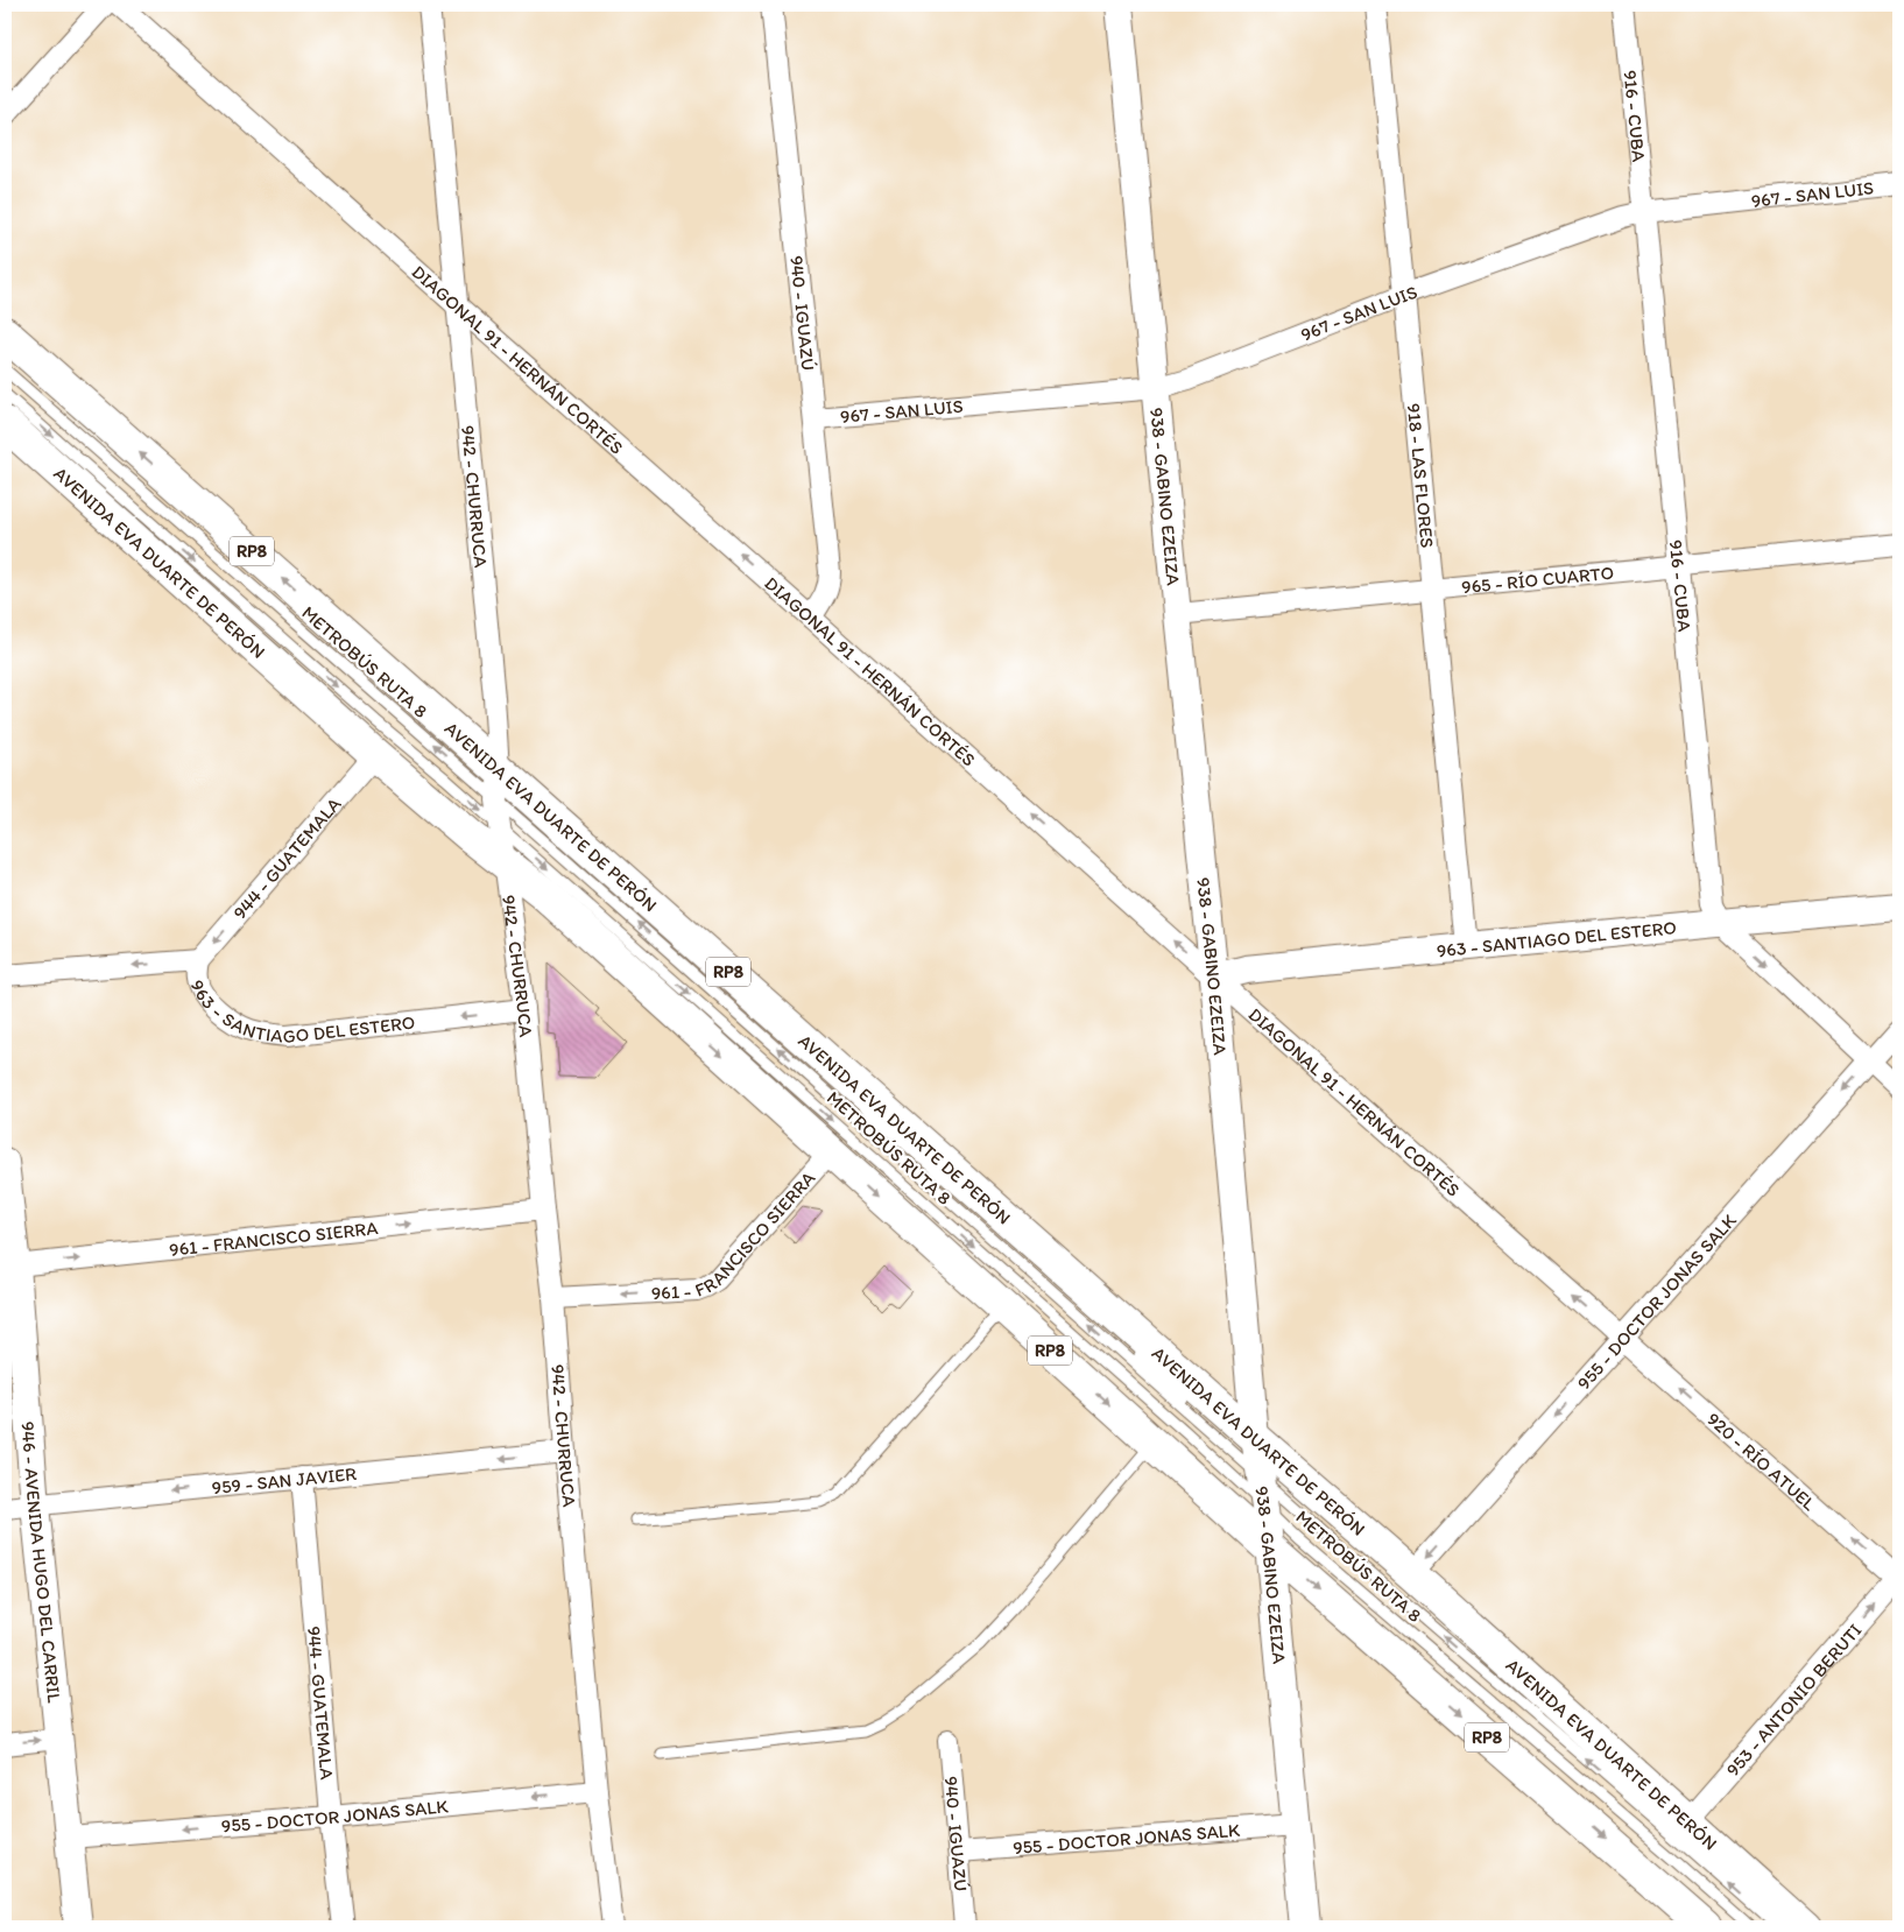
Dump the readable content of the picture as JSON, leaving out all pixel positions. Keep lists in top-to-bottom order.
{
  "streets": {
    "main road": ["RP8", "AVENIDA EVA DUARTE DE PERÓN"],
    "street": [
      "916 - CUBA",
      "967 - SAN LUIS",
      "940 - IGUAZÚ",
      "DIAGONAL 91 - HERNÁN CORTÉS",
      "918 - LAS FLORES",
      "942 - CHURRUCA",
      "938 - GABINO EZEIZA",
      "965 - RÍO CUARTO",
      "944 - GUATEMALA",
      "963 - SANTIAGO DEL ESTERO",
      "961 - FRANCISCO SIERRA",
      "955 - DOCTOR JONAS SALK",
      "920 - RÍO ATUEL",
      "959 - SAN JAVIER",
      "946 - AVENIDA HUGO DEL CARRIL",
      "953 - ANTONIO BERUTI"
    ],
    "lane": ["METROBÚS RUTA 8"]
  },
  "crossings": [
    ["916 - CUBA", "967 - SAN LUIS"],
    ["916 - CUBA", "965 - RÍO CUARTO"],
    ["916 - CUBA", "963 - SANTIAGO DEL ESTERO"],
    ["916 - CUBA", "955 - DOCTOR JONAS SALK"],
    ["967 - SAN LUIS", "940 - IGUAZÚ"],
    ["967 - SAN LUIS", "918 - LAS FLORES"],
    ["967 - SAN LUIS", "938 - GABINO EZEIZA"],
    ["940 - IGUAZÚ", "DIAGONAL 91 - HERNÁN CORTÉS"],
    ["940 - IGUAZÚ", "955 - DOCTOR JONAS SALK"],
    ["DIAGONAL 91 - HERNÁN CORTÉS", "942 - CHURRUCA"],
    ["DIAGONAL 91 - HERNÁN CORTÉS", "938 - GABINO EZEIZA"],
    ["DIAGONAL 91 - HERNÁN CORTÉS", "963 - SANTIAGO DEL ESTERO"],
    ["DIAGONAL 91 - HERNÁN CORTÉS", "955 - DOCTOR JONAS SALK"],
    ["DIAGONAL 91 - HERNÁN CORTÉS", "920 - RÍO ATUEL"],
    ["918 - LAS FLORES", "965 - RÍO CUARTO"],
    ["918 - LAS FLORES", "963 - SANTIAGO DEL ESTERO"],
    ["942 - CHURRUCA", "AVENIDA EVA DUARTE DE PERÓN"],
    ["942 - CHURRUCA", "METROBÚS RUTA 8"],
    ["942 - CHURRUCA", "963 - SANTIAGO DEL ESTERO"],
    ["942 - CHURRUCA", "961 - FRANCISCO SIERRA"],
    ["942 - CHURRUCA", "955 - DOCTOR JONAS SALK"],
    ["942 - CHURRUCA", "959 - SAN JAVIER"],
    ["938 - GABINO EZEIZA", "AVENIDA EVA DUARTE DE PERÓN"],
    ["938 - GABINO EZEIZA", "965 - RÍO CUARTO"],
    ["938 - GABINO EZEIZA", "METROBÚS RUTA 8"],
    ["938 - GABINO EZEIZA", "963 - SANTIAGO DEL ESTERO"],
    ["938 - GABINO EZEIZA", "955 - DOCTOR JONAS SALK"],
    ["AVENIDA EVA DUARTE DE PERÓN", "METROBÚS RUTA 8"],
    ["AVENIDA EVA DUARTE DE PERÓN", "944 - GUATEMALA"],
    ["AVENIDA EVA DUARTE DE PERÓN", "961 - FRANCISCO SIERRA"],
    ["AVENIDA EVA DUARTE DE PERÓN", "955 - DOCTOR JONAS SALK"],
    ["AVENIDA EVA DUARTE DE PERÓN", "953 - ANTONIO BERUTI"],
    ["944 - GUATEMALA", "963 - SANTIAGO DEL ESTERO"],
    ["944 - GUATEMALA", "955 - DOCTOR JONAS SALK"],
    ["944 - GUATEMALA", "959 - SAN JAVIER"],
    ["961 - FRANCISCO SIERRA", "946 - AVENIDA HUGO DEL CARRIL"],
    ["955 - DOCTOR JONAS SALK", "920 - RÍO ATUEL"],
    ["955 - DOCTOR JONAS SALK", "946 - AVENIDA HUGO DEL CARRIL"],
    ["920 - RÍO ATUEL", "953 - ANTONIO BERUTI"],
    ["959 - SAN JAVIER", "946 - AVENIDA HUGO DEL CARRIL"]
  ],
  "one_way": [
    "DIAGONAL 91 - HERNÁN CORTÉS",
    "944 - GUATEMALA",
    "963 - SANTIAGO DEL ESTERO",
    "955 - DOCTOR JONAS SALK",
    "920 - RÍO ATUEL",
    "959 - SAN JAVIER",
    "953 - ANTONIO BERUTI"
  ]
}
